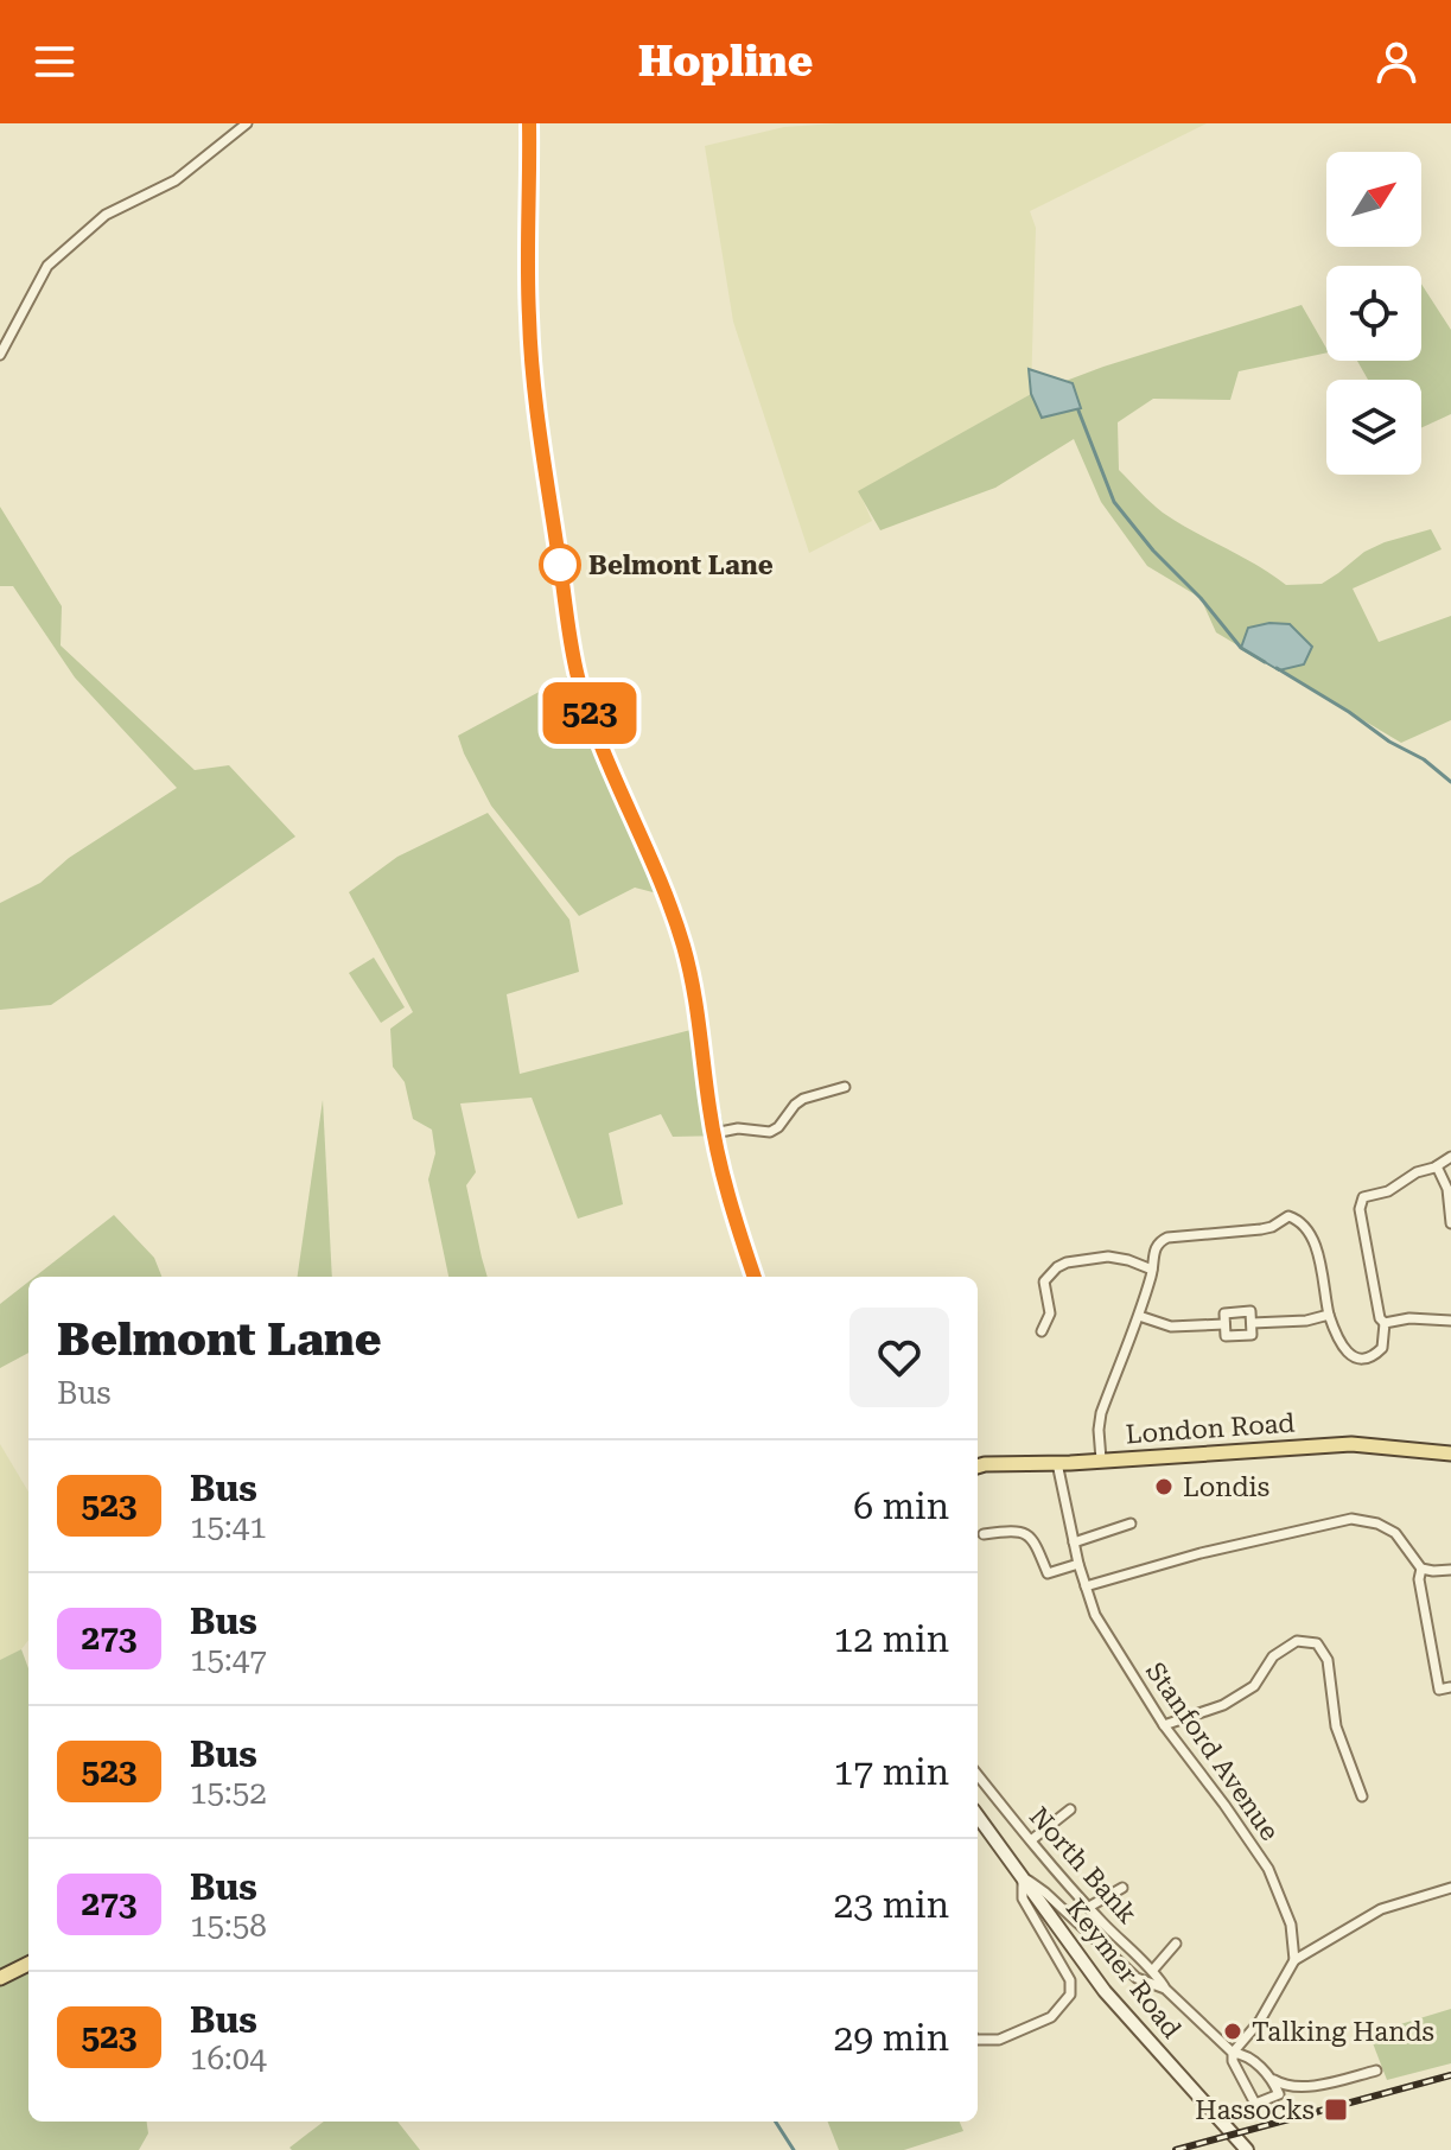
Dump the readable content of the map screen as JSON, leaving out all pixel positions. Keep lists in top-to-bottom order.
{
  "streets": {
    "main road": ["London Road", "Keymer Road"],
    "street": ["Stanford Avenue", "North Bank"]
  },
  "crossings": [
    ["London Road", "Stanford Avenue"]
  ],
  "places": {
    "other": ["Belmont Lane", "Londis", "Talking Hands"],
    "transit": ["Hassocks"]
  },
  "lines": ["bus line 523"],
  "north": "top right",
  "page": {
    "header": "Hopline",
    "on_map": "523",
    "heading": ["Belmont Lane", "Bus"],
    "list": [
      {
        "mark": "523",
        "name": "Bus",
        "note": "15:41",
        "value": "6 min"
      },
      {
        "mark": "273",
        "name": "Bus",
        "note": "15:47",
        "value": "12 min"
      },
      {
        "mark": "523",
        "name": "Bus",
        "note": "15:52",
        "value": "17 min"
      },
      {
        "mark": "273",
        "name": "Bus",
        "note": "15:58",
        "value": "23 min"
      },
      {
        "mark": "523",
        "name": "Bus",
        "note": "16:04",
        "value": "29 min"
      }
    ]
  }
}
